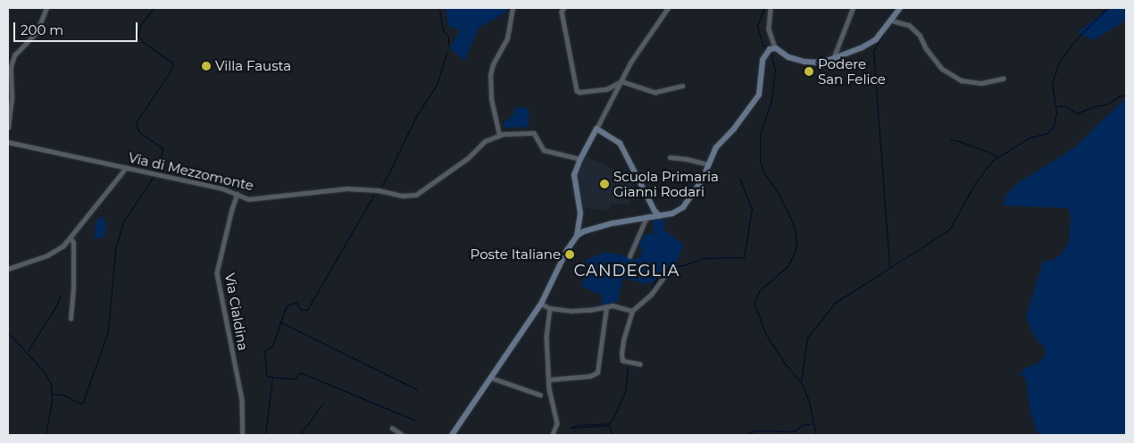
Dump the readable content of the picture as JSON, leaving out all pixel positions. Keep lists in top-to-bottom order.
{
  "streets": {
    "street": ["Via di Mezzomonte", "Via Cialdina"]
  },
  "crossings": [
    ["Via di Mezzomonte", "Via Cialdina"]
  ],
  "districts": ["CANDEGLIA"],
  "places": [
    "Villa Fausta",
    "Podere San Felice",
    "Scuola Primaria Gianni Rodari",
    "Poste Italiane"
  ],
  "scale_bar": "200 m"
}
